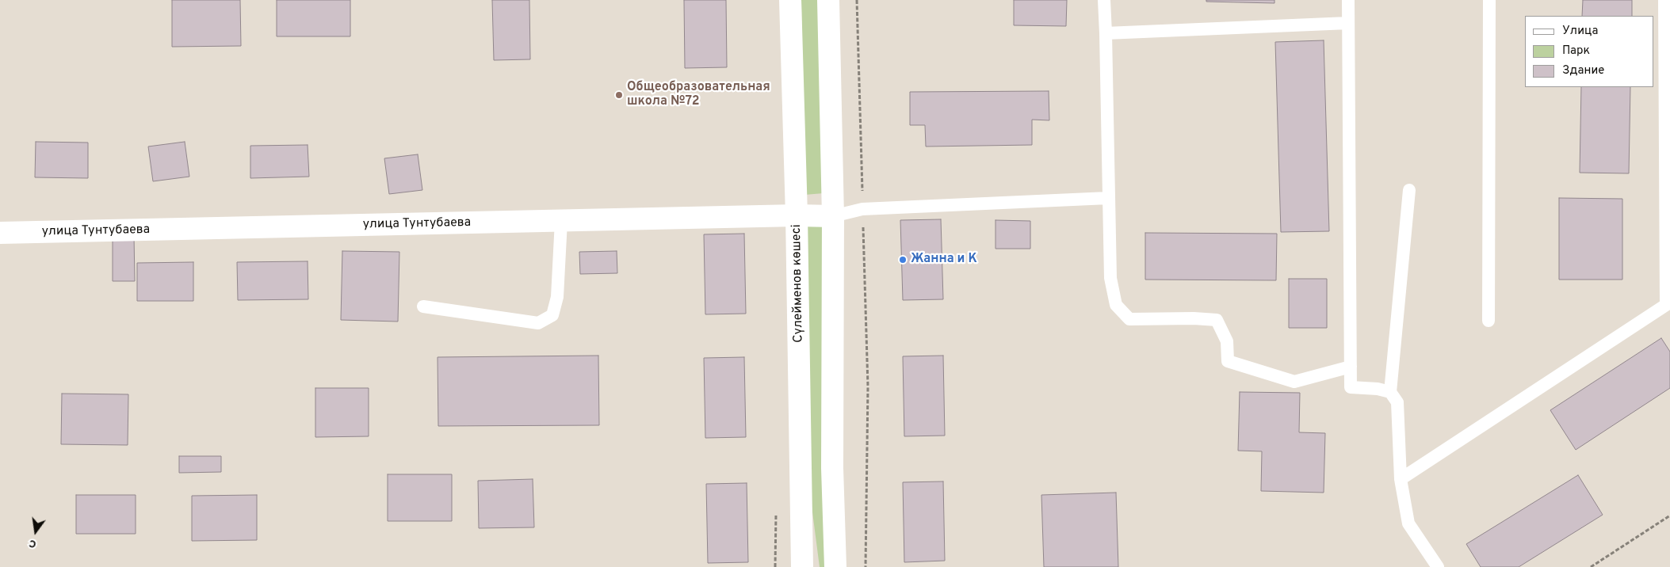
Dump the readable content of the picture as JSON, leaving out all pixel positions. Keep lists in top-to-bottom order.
{
  "streets": {
    "street": ["улица Тунтубаева", "Сүлейменов көшесі"]
  },
  "crossings": [
    ["улица Тунтубаева", "Сүлейменов көшесі"]
  ],
  "places": ["Общеобразовательная школа №72", "Жанна и К"],
  "legend": ["Улица", "Парк", "Здание"],
  "north": "bottom"
}
